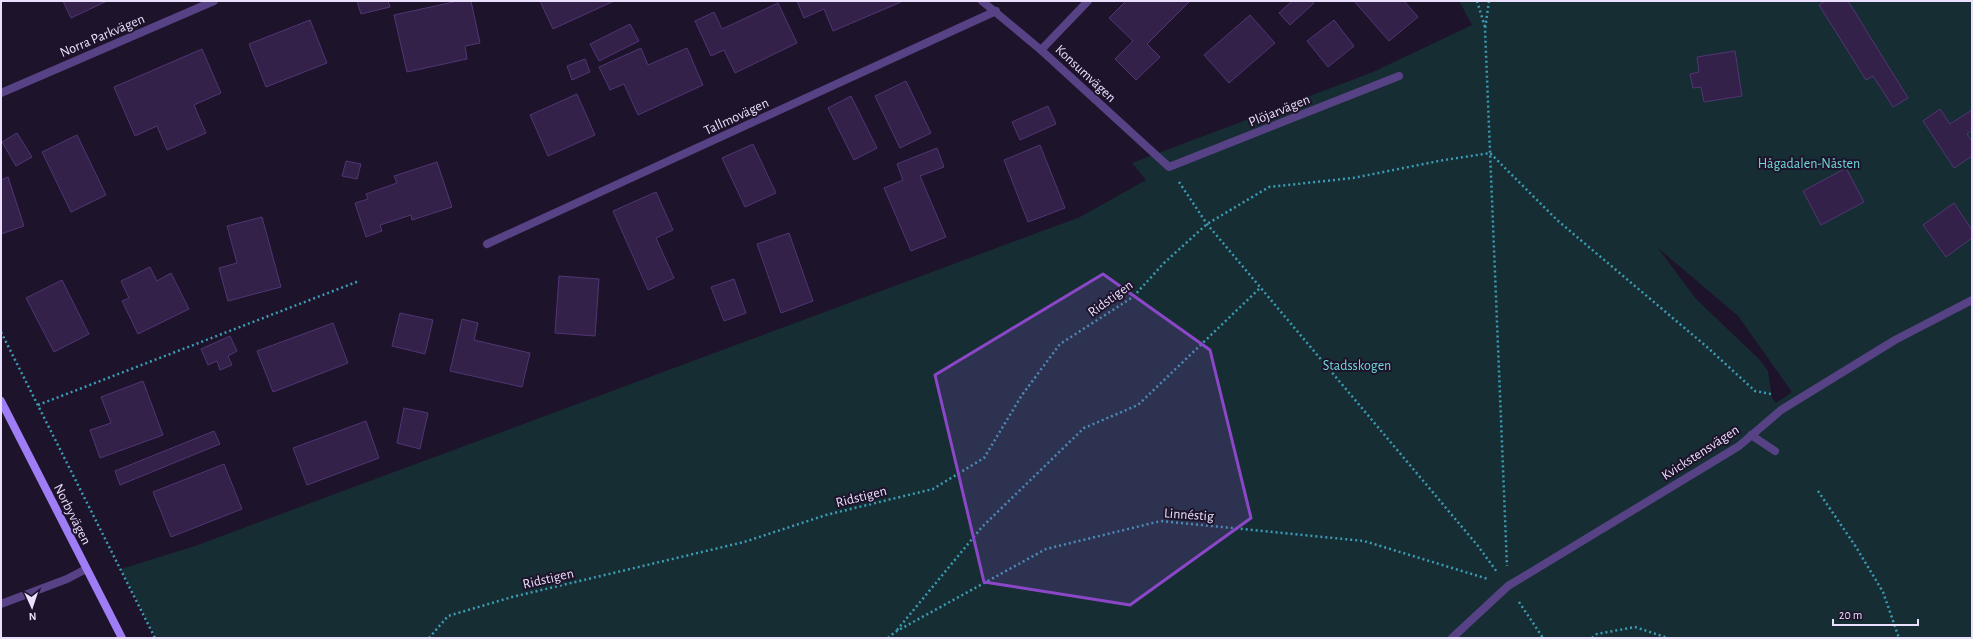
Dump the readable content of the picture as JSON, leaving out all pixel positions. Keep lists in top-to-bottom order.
{
  "streets": {
    "street": [
      "Norra Parkvägen",
      "Konsumvägen",
      "Plöjarvägen",
      "Tallmovägen",
      "Kvickstensvägen",
      "Norbyvägen"
    ],
    "path": ["Ridstigen", "Linnéstig"]
  },
  "crossings": [
    ["Konsumvägen", "Plöjarvägen"],
    ["Konsumvägen", "Tallmovägen"],
    ["Kvickstensvägen", "Linnéstig"]
  ],
  "parks": ["Hågadalen-Nåsten", "Stadsskogen"],
  "scale_bar": "20 m",
  "north": "bottom"
}
